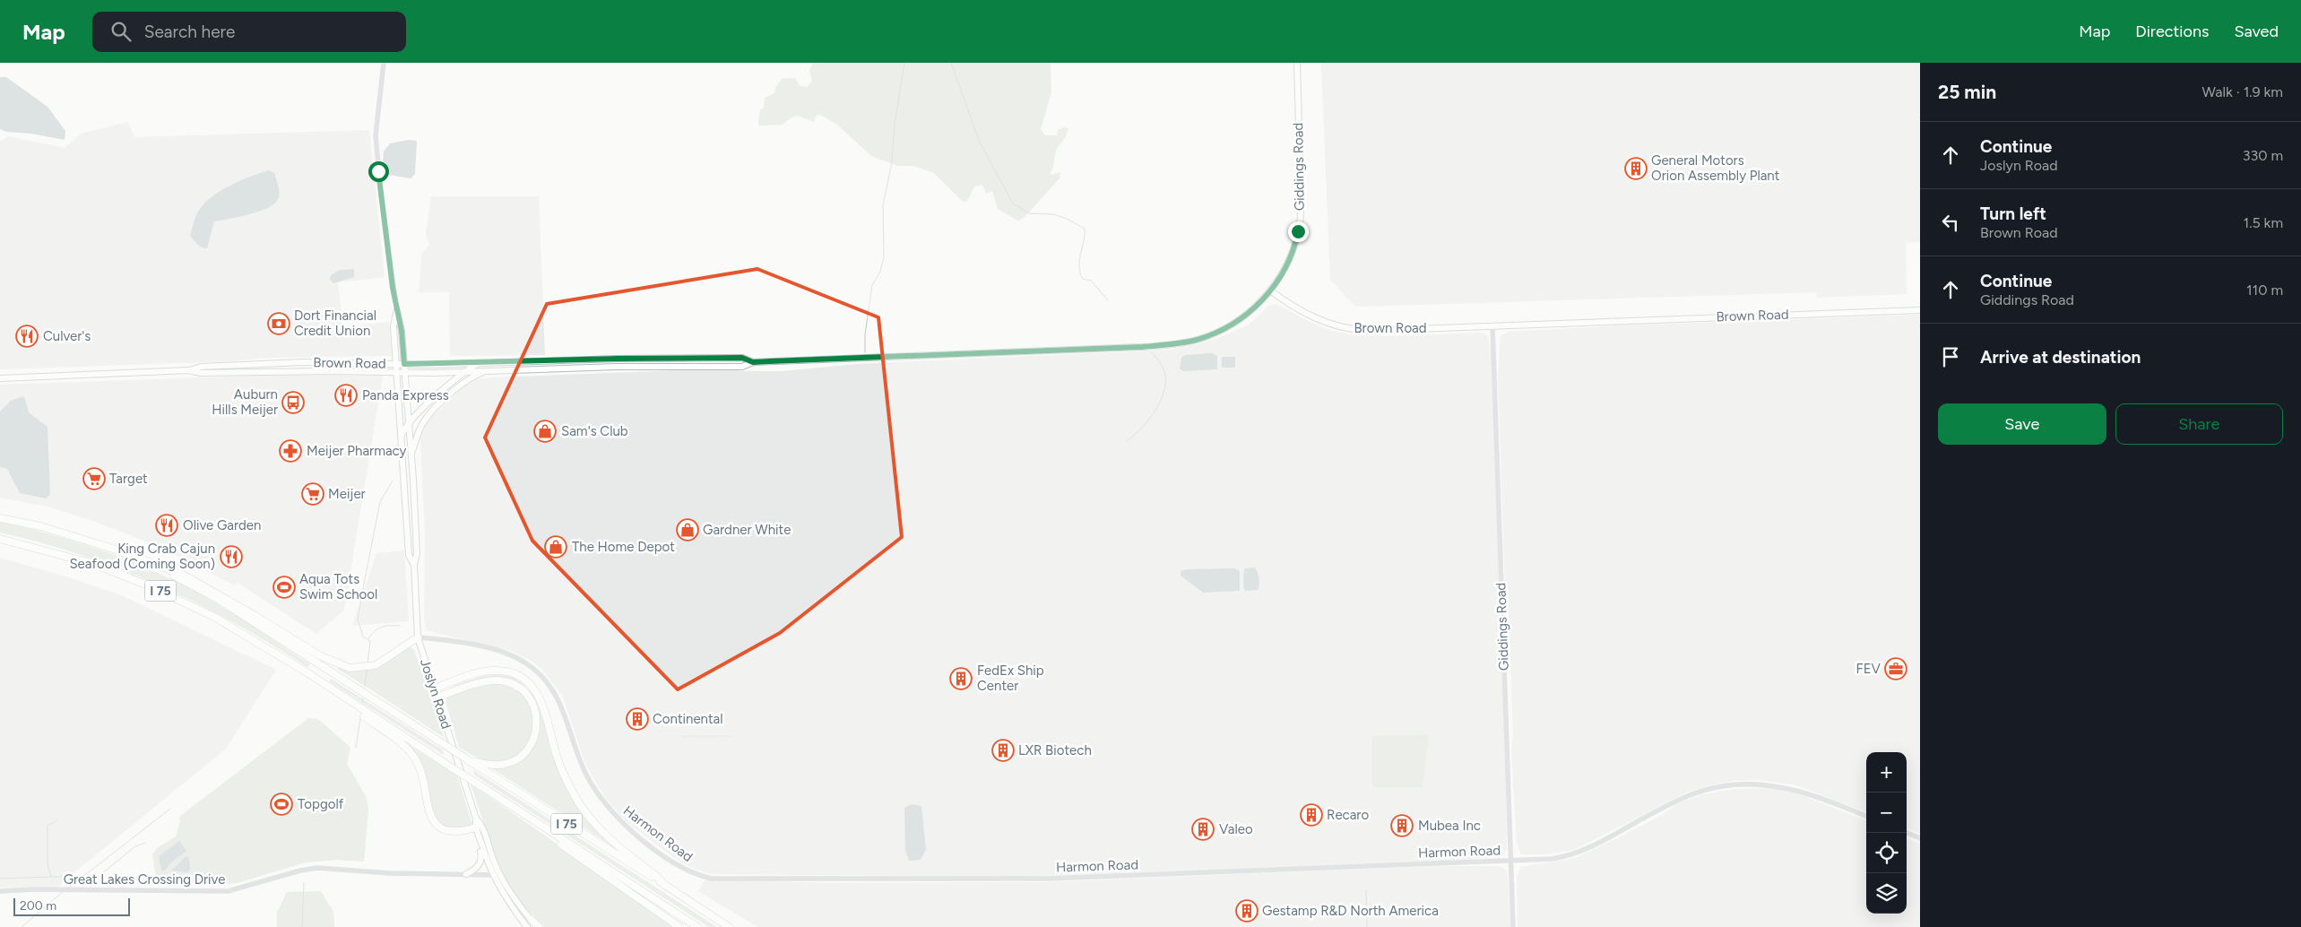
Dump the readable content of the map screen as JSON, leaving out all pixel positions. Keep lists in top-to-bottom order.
{
  "streets": {
    "highway": ["I 75"],
    "main road": ["Giddings Road", "Brown Road", "Joslyn Road"],
    "street": ["Harmon Road", "Great Lakes Crossing Drive"]
  },
  "crossings": [
    ["Giddings Road", "Brown Road"],
    ["Giddings Road", "Harmon Road"],
    ["Brown Road", "Joslyn Road"],
    ["Joslyn Road", "Harmon Road"],
    ["Joslyn Road", "Great Lakes Crossing Drive"]
  ],
  "places": {
    "building": [
      "General Motors Orion Assembly Plant",
      "FedEx Ship Center",
      "Continental",
      "LXR Biotech",
      "Recaro",
      "Mubea Inc",
      "Valeo",
      "Gestamp R&D North America"
    ],
    "bank": ["Dort Financial Credit Union"],
    "restaurant": [
      "Culver's",
      "Panda Express",
      "Olive Garden",
      "King Crab Cajun Seafood (Coming Soon)"
    ],
    "bus stop": ["Auburn Hills Meijer"],
    "shop": ["Sam's Club", "Gardner White", "The Home Depot"],
    "pharmacy": ["Meijer Pharmacy"],
    "supermarket": ["Target", "Meijer"],
    "sports": ["Aqua Tots Swim School", "Topgolf"],
    "office": ["FEV"]
  },
  "scale_bar": "200 m",
  "page": {
    "header": "Map",
    "search": "Search here",
    "nav": ["Map", "Directions", "Saved"],
    "heading": ["25 min", "Walk · 1.9 km"],
    "list": [
      ["Continue", "Joslyn Road", "330 m"],
      ["Turn left", "Brown Road", "1.5 km"],
      ["Continue", "Giddings Road", "110 m"],
      "Arrive at destination"
    ],
    "buttons": ["Save", "Share"],
    "map_buttons": ["+", "−"],
    "scale": "200 m"
  }
}
